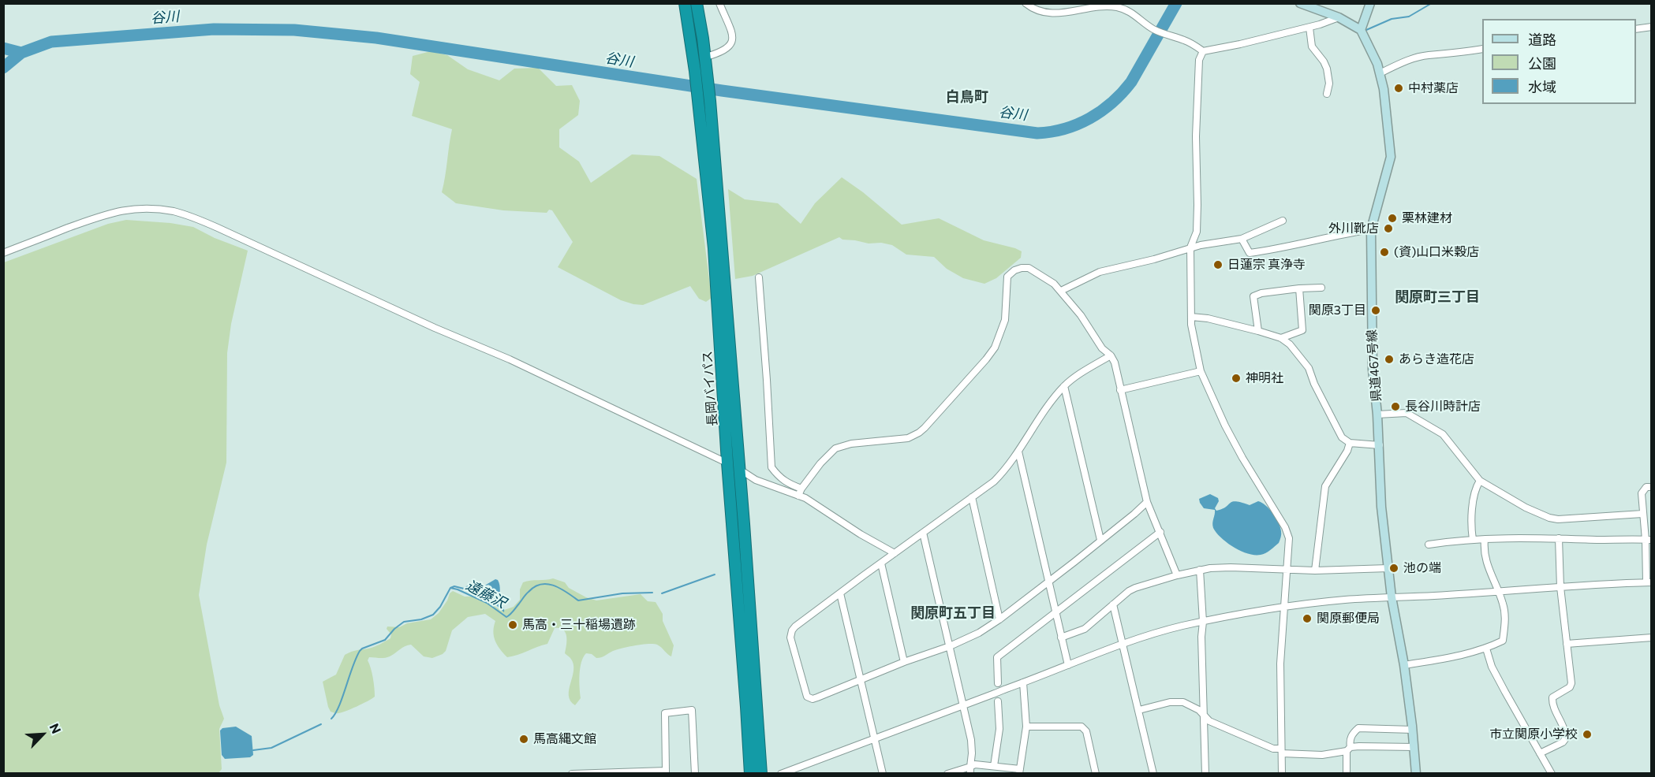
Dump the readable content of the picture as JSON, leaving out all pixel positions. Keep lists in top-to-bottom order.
{
  "streets": {
    "highway": ["長岡バイパス"],
    "main road": ["県道467号線"]
  },
  "districts": ["白鳥町", "関原町三丁目", "関原町五丁目"],
  "water": ["谷川", "遠藤沢"],
  "places": [
    "中村薬店",
    "栗林建材",
    "外川靴店",
    "(資)山口米穀店",
    "日蓮宗 真浄寺",
    "関原3丁目",
    "あらき造花店",
    "神明社",
    "長谷川時計店",
    "池の端",
    "関原郵便局",
    "馬高・三十稲場遺跡",
    "市立関原小学校",
    "馬高縄文館"
  ],
  "legend": ["道路", "公園", "水域"],
  "north": "top right"
}
